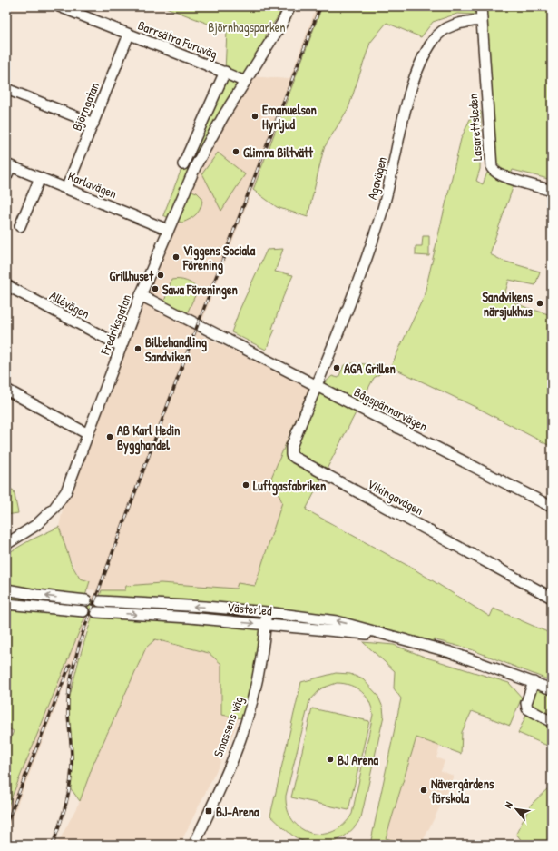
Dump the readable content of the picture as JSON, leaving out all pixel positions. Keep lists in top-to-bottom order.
{
  "streets": {
    "street": [
      "Barrsätra Furuväg",
      "Björngatan",
      "Lasarettsleden",
      "Agavägen",
      "Karlavägen",
      "Allévägen",
      "Fredriksgatan",
      "Bågspännarvägen",
      "Vikingavägen",
      "Västerled",
      "Smassens väg"
    ]
  },
  "crossings": [
    ["Barrsätra Furuväg", "Björngatan"],
    ["Barrsätra Furuväg", "Fredriksgatan"],
    ["Björngatan", "Karlavägen"],
    ["Lasarettsleden", "Agavägen"],
    ["Agavägen", "Bågspännarvägen"],
    ["Agavägen", "Vikingavägen"],
    ["Karlavägen", "Fredriksgatan"],
    ["Allévägen", "Fredriksgatan"],
    ["Fredriksgatan", "Bågspännarvägen"],
    ["Bågspännarvägen", "Vikingavägen"],
    ["Västerled", "Smassens väg"]
  ],
  "parks": ["Björnhagsparken"],
  "places": {
    "other": [
      "Emanuelson Hyrljud",
      "Glimra Biltvätt",
      "Viggens Sociala Förening",
      "Grillhuset",
      "Sawa Föreningen",
      "Sandvikens närsjukhus",
      "Bilbehandling Sandviken",
      "AGA Grillen",
      "AB Karl Hedin Bygghandel",
      "Luftgasfabriken",
      "BJ Arena",
      "Nävergårdens förskola"
    ],
    "transit": ["BJ-Arena"]
  },
  "north": "top left"
}
